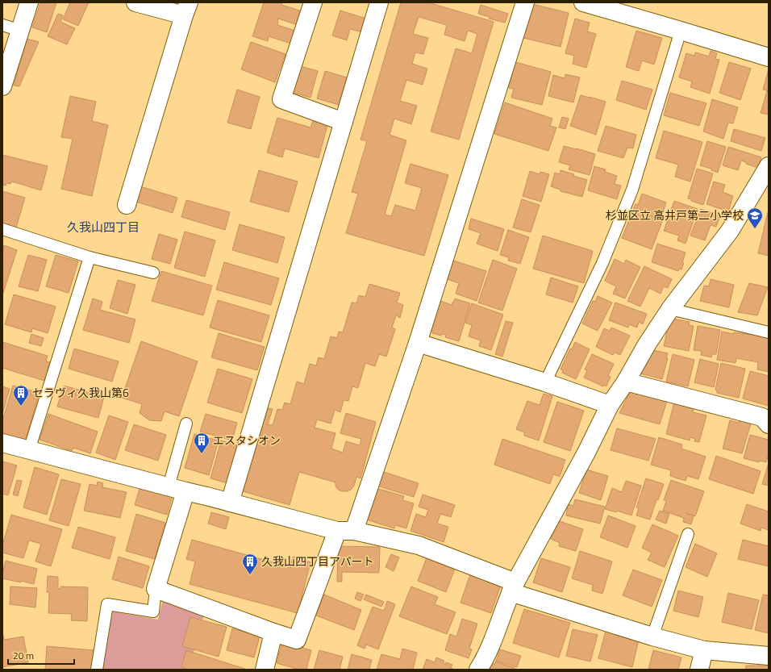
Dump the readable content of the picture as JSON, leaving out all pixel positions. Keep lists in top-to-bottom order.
{
  "districts": ["久我山四丁目"],
  "places": {
    "school or university": ["杉並区立 高井戸第二小学校"],
    "building": ["セラヴィ久我山第6", "エスタシオン", "久我山四丁目アパート"]
  },
  "scale_bar": "20 m"
}
